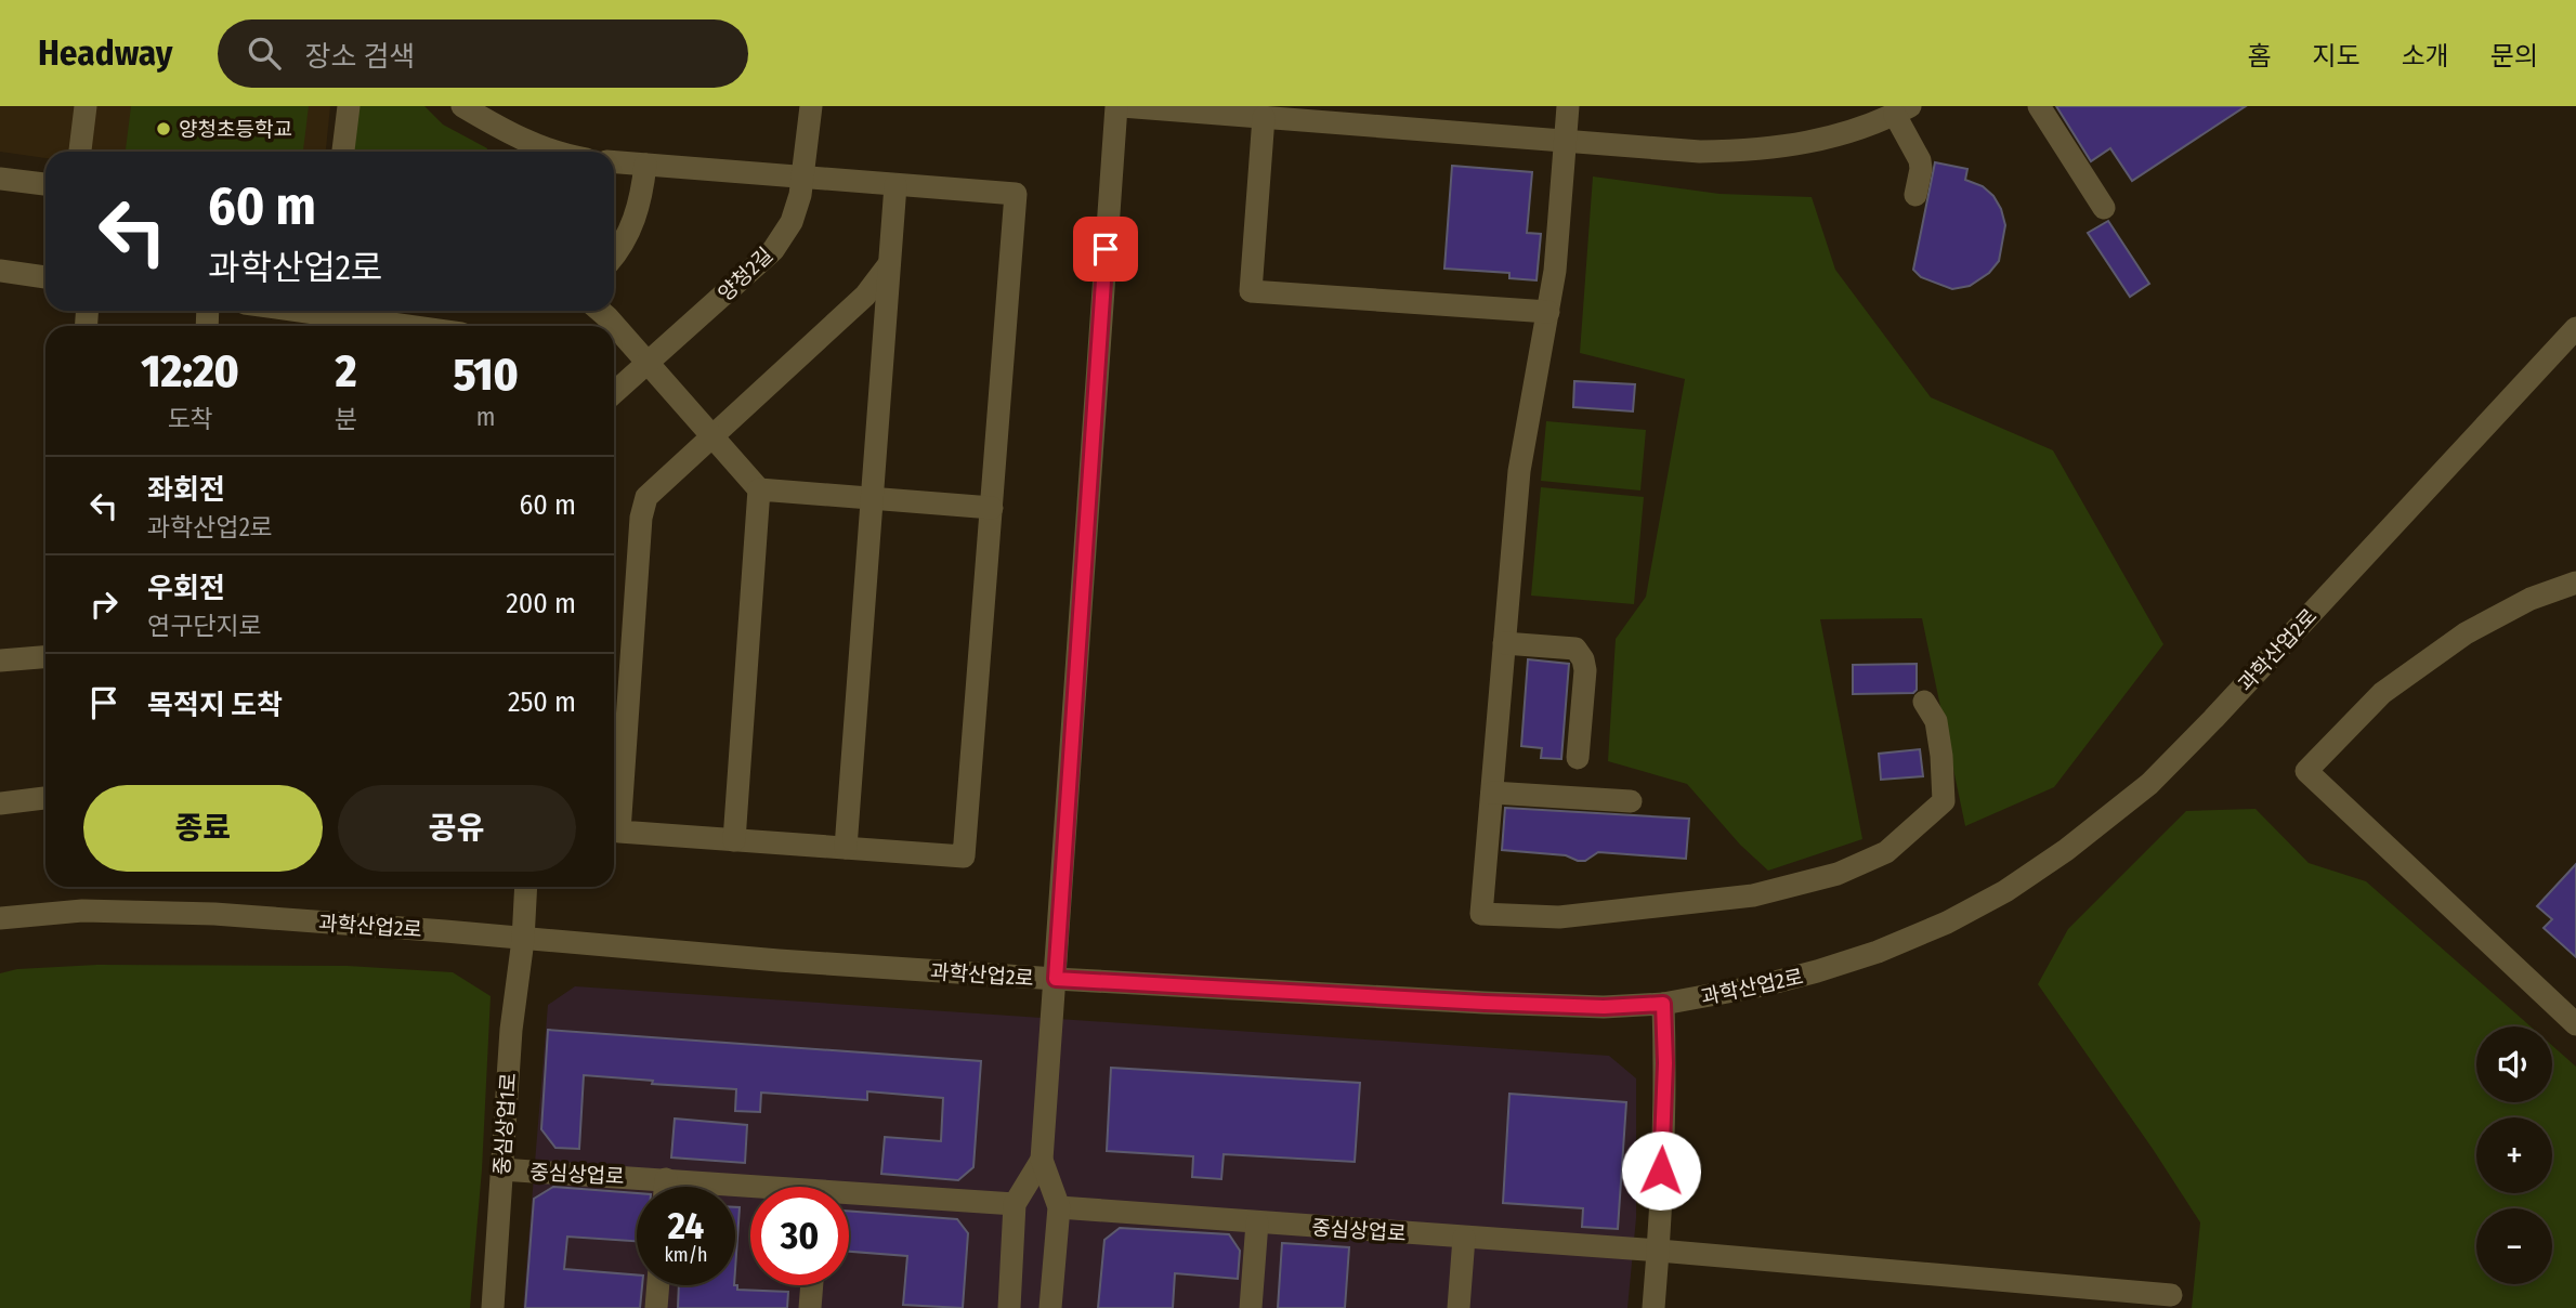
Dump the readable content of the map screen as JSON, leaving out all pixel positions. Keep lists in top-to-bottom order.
{
  "streets": {
    "street": [
      "양청2길",
      "과학산업2로",
      "중심상업1로",
      "중심상업로"
    ]
  },
  "crossings": [
    ["과학산업2로", "중심상업1로"],
    ["중심상업1로", "중심상업로"]
  ],
  "places": ["양청초등학교"],
  "page": {
    "header": "Headway",
    "search": "장소 검색",
    "nav": [
      "홈",
      "지도",
      "소개",
      "문의"
    ],
    "turn": ["60 m", "과학산업2로"],
    "eta": [
      "12:20",
      "도착",
      "2",
      "분",
      "510",
      "m"
    ],
    "list": [
      {
        "name": "좌회전",
        "note": "과학산업2로",
        "value": "60 m"
      },
      {
        "name": "우회전",
        "note": "연구단지로",
        "value": "200 m"
      },
      {
        "name": "목적지 도착",
        "value": "250 m"
      }
    ],
    "buttons": ["종료", "공유"],
    "map_buttons": ["+", "−"],
    "speed": "24 km/h",
    "limit": "30"
  }
}
